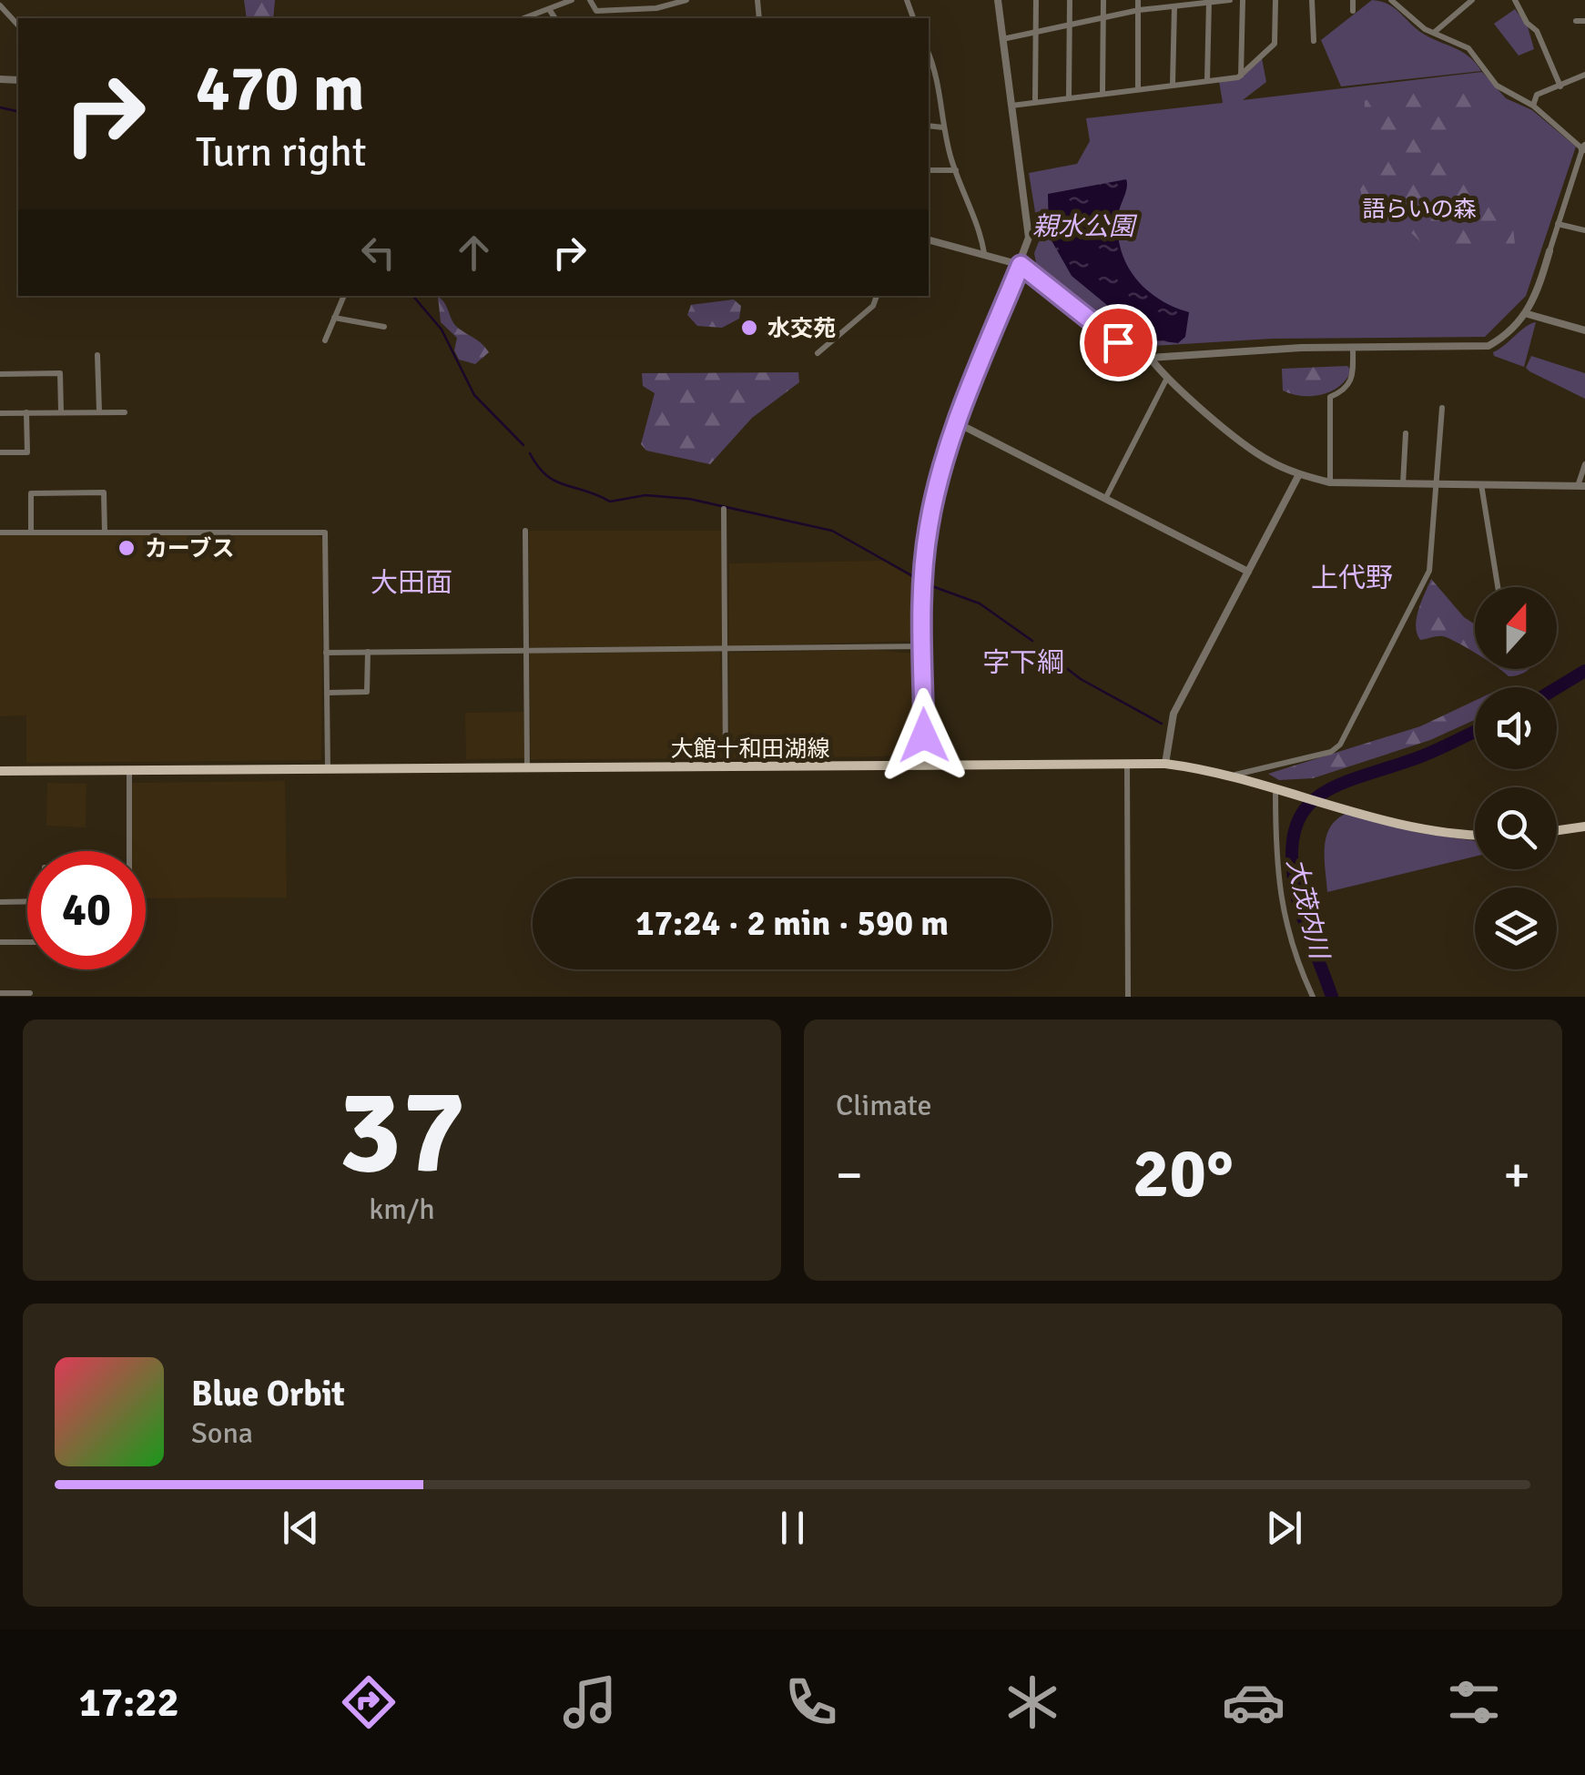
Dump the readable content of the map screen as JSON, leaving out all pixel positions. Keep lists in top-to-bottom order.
{
  "streets": {
    "main road": ["大館十和田湖線"]
  },
  "districts": ["上代野", "大田面", "字下綱"],
  "water": ["親水公園", "大茂内川"],
  "parks": ["語らいの森"],
  "places": ["水交苑", "カーブス"],
  "north": "top",
  "page": {
    "turn": ["470 m", "Turn right"],
    "limit": "40",
    "trip": "17:24 · 2 min · 590 m",
    "tile": [
      ["37", "km/h"],
      "Climate"
    ],
    "heat": ["−", "20°", "+"],
    "song": ["Blue Orbit", "Sona"],
    "tabs": "17:22"
  }
}
